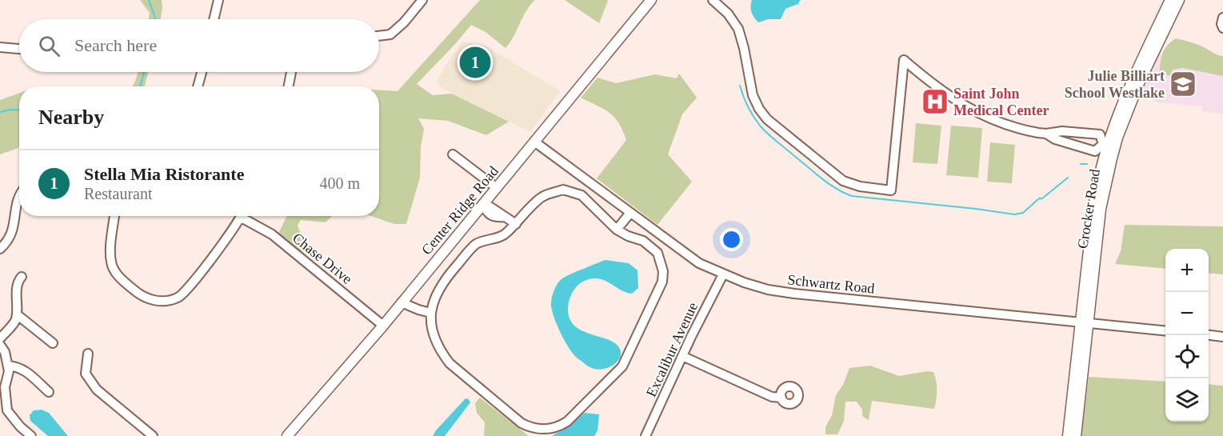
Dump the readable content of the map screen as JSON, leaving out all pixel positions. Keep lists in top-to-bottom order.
{
  "streets": {
    "main road": ["Crocker Road", "Center Ridge Road"],
    "street": ["Chase Drive", "Schwartz Road", "Excalibur Avenue"]
  },
  "crossings": [
    ["Crocker Road", "Schwartz Road"],
    ["Center Ridge Road", "Chase Drive"],
    ["Center Ridge Road", "Schwartz Road"],
    ["Schwartz Road", "Excalibur Avenue"]
  ],
  "places": {
    "school or university": ["Julie Billiart School Westlake"],
    "hospital": ["Saint John Medical Center"]
  },
  "page": {
    "search": "Search here",
    "pins": "1",
    "heading": "Nearby",
    "list": [
      {
        "mark": "1",
        "name": "Stella Mia Ristorante",
        "note": "Restaurant",
        "value": "400 m"
      }
    ],
    "map_buttons": ["+", "−"]
  }
}
